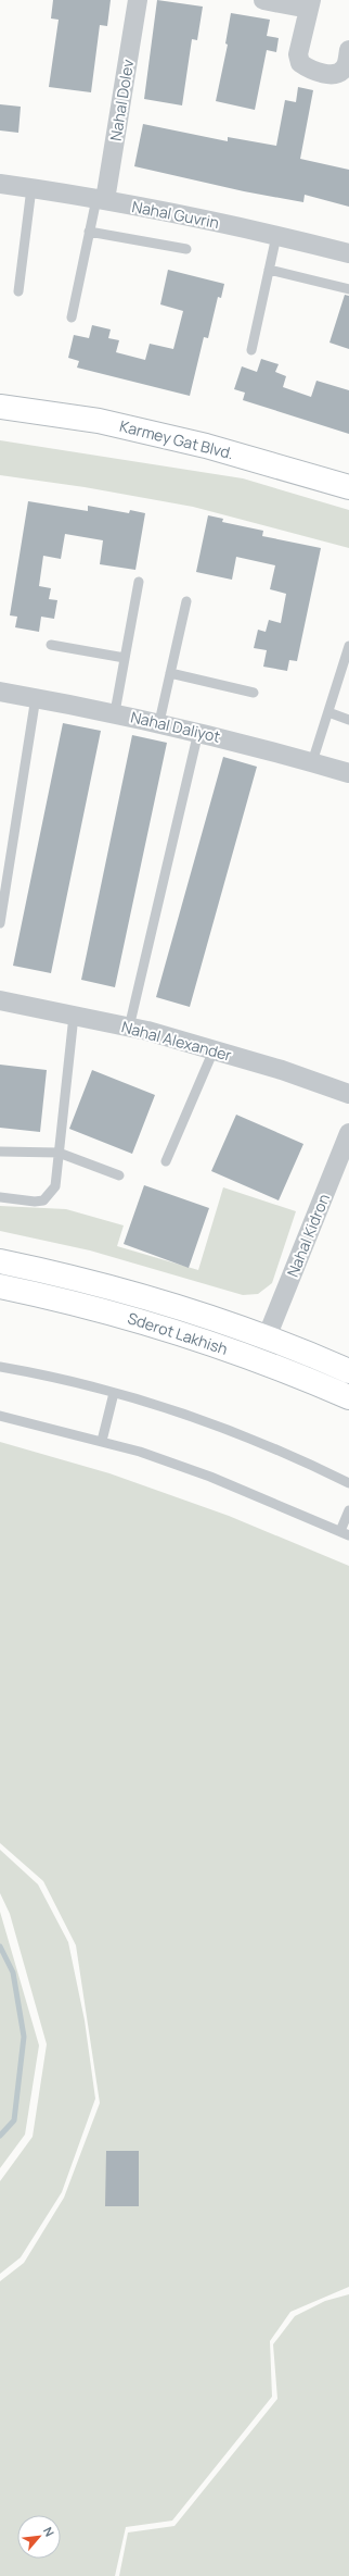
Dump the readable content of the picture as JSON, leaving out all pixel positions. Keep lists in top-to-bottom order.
{
  "streets": {
    "street": [
      "Nahal Dolev",
      "Nahal Guvrin",
      "Karmey Gat Blvd.",
      "Nahal Daliyot",
      "Nahal Alexander",
      "Nahal Kidron",
      "Sderot Lakhish"
    ]
  },
  "crossings": [
    ["Nahal Dolev", "Nahal Guvrin"],
    ["Nahal Kidron", "Sderot Lakhish"]
  ],
  "north": "top right"
}
